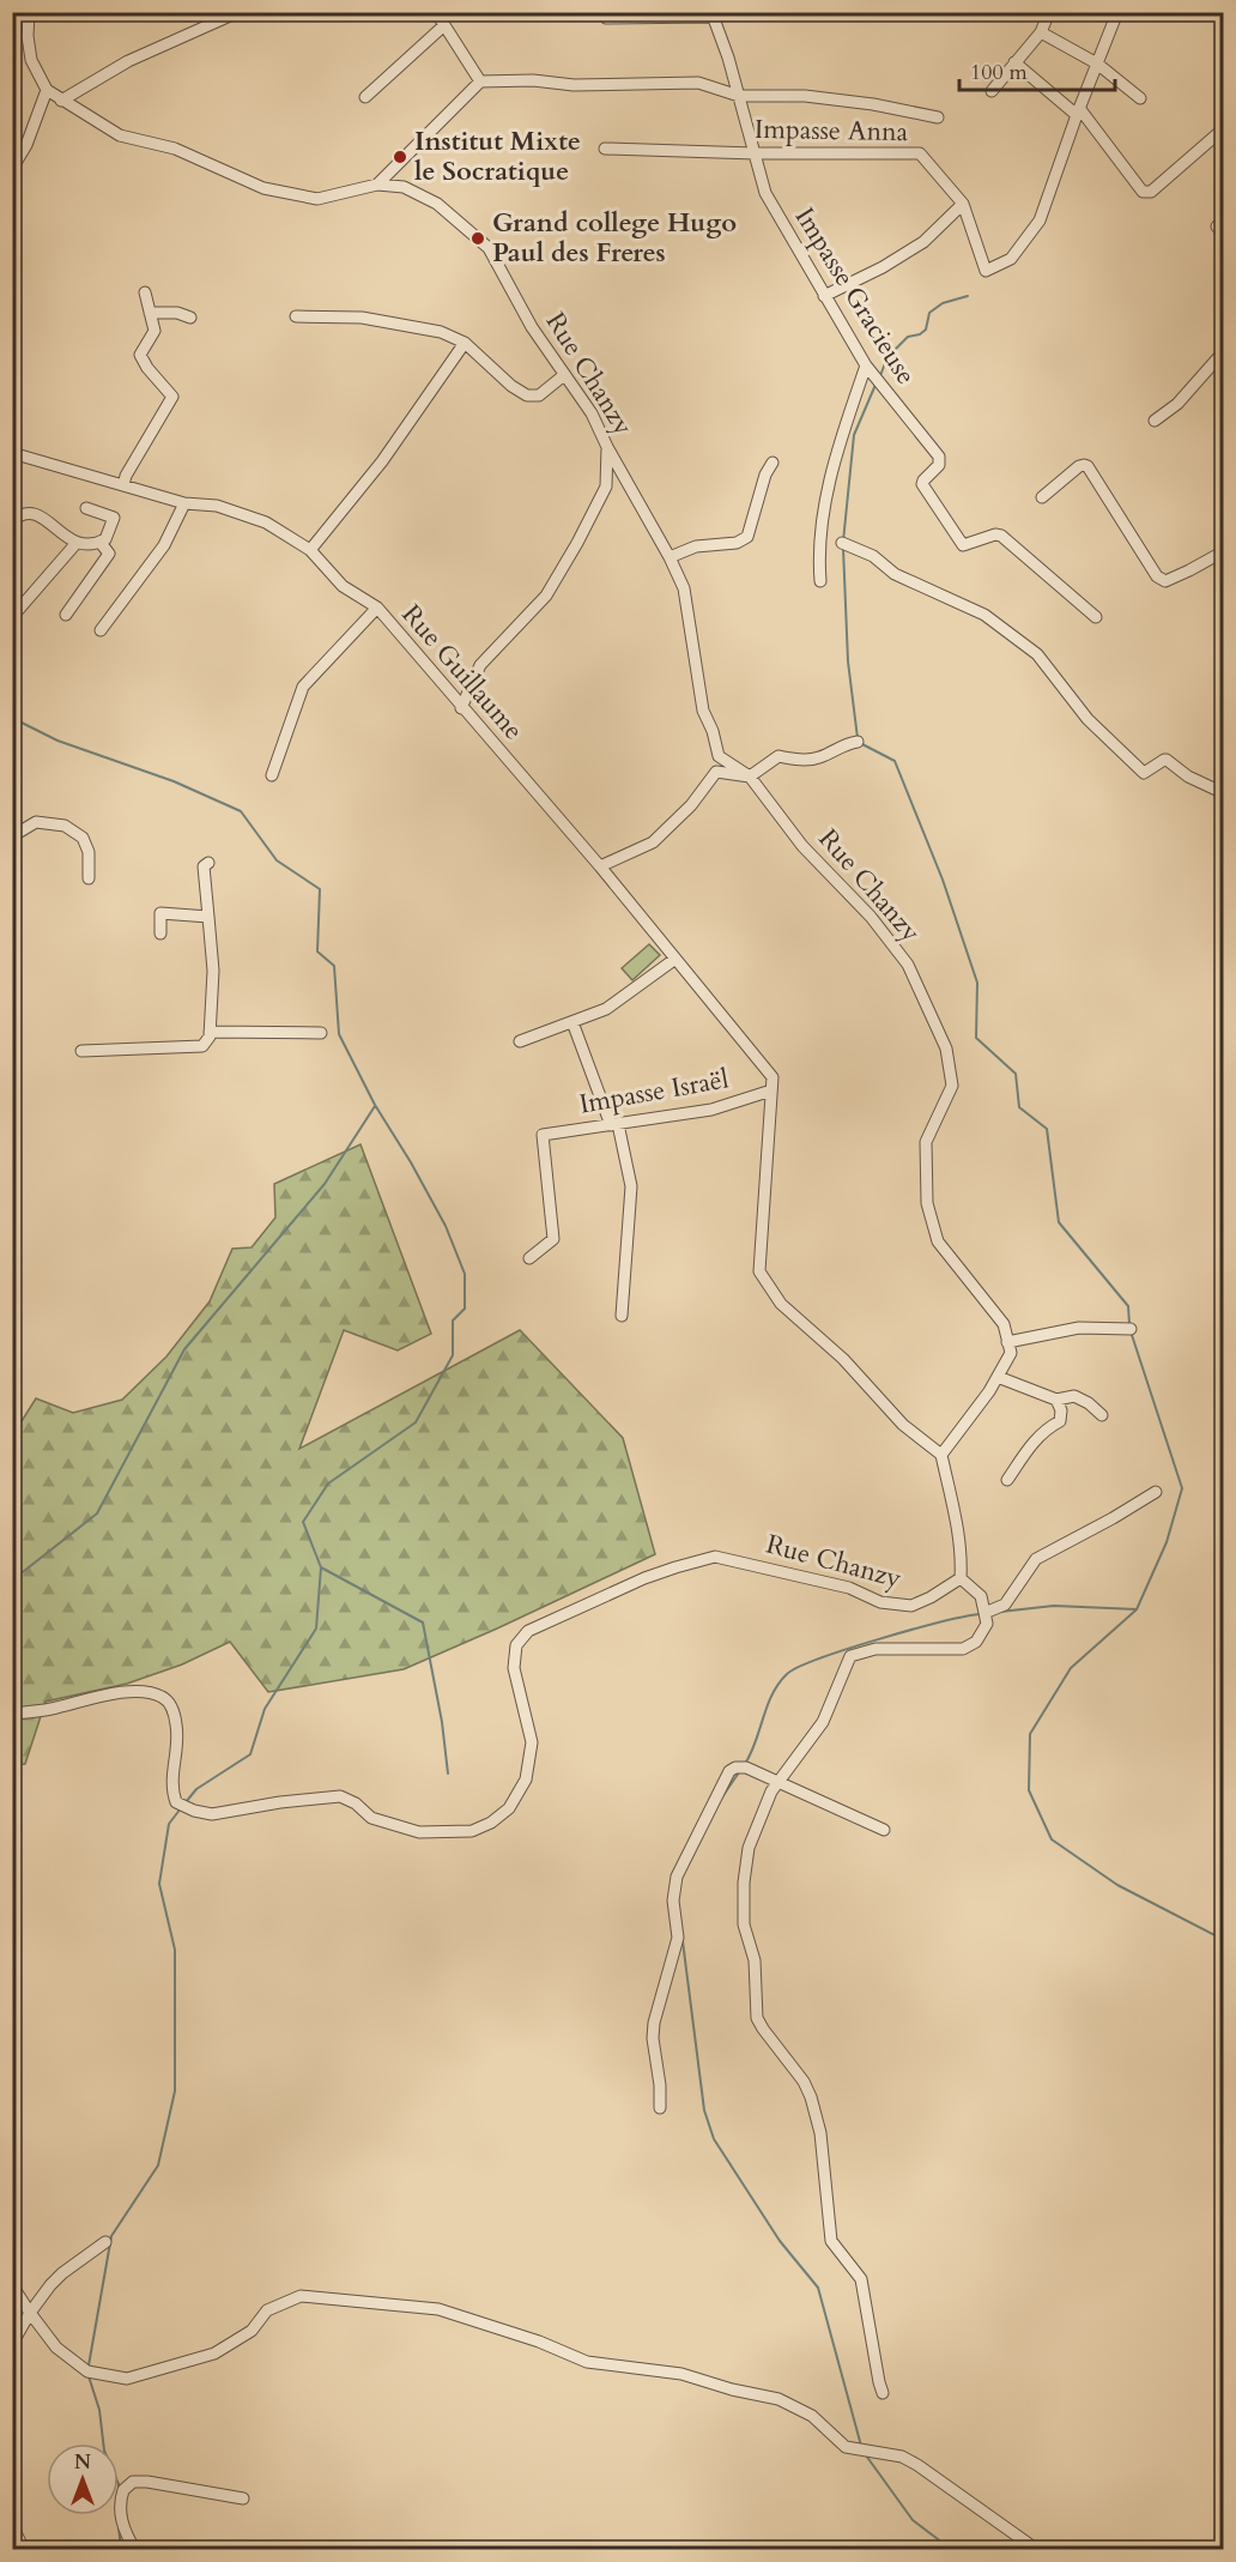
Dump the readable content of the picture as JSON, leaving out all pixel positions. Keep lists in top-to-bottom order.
{
  "streets": {
    "street": [
      "Impasse Anna",
      "Impasse Gracieuse",
      "Rue Chanzy",
      "Rue Guillaume",
      "Impasse Israël"
    ]
  },
  "crossings": [
    ["Impasse Anna", "Impasse Gracieuse"],
    ["Rue Guillaume", "Impasse Israël"]
  ],
  "places": ["Institut Mixte le Socratique", "Grand college Hugo Paul des Freres"],
  "scale_bar": "100 m",
  "north": "top"
}
